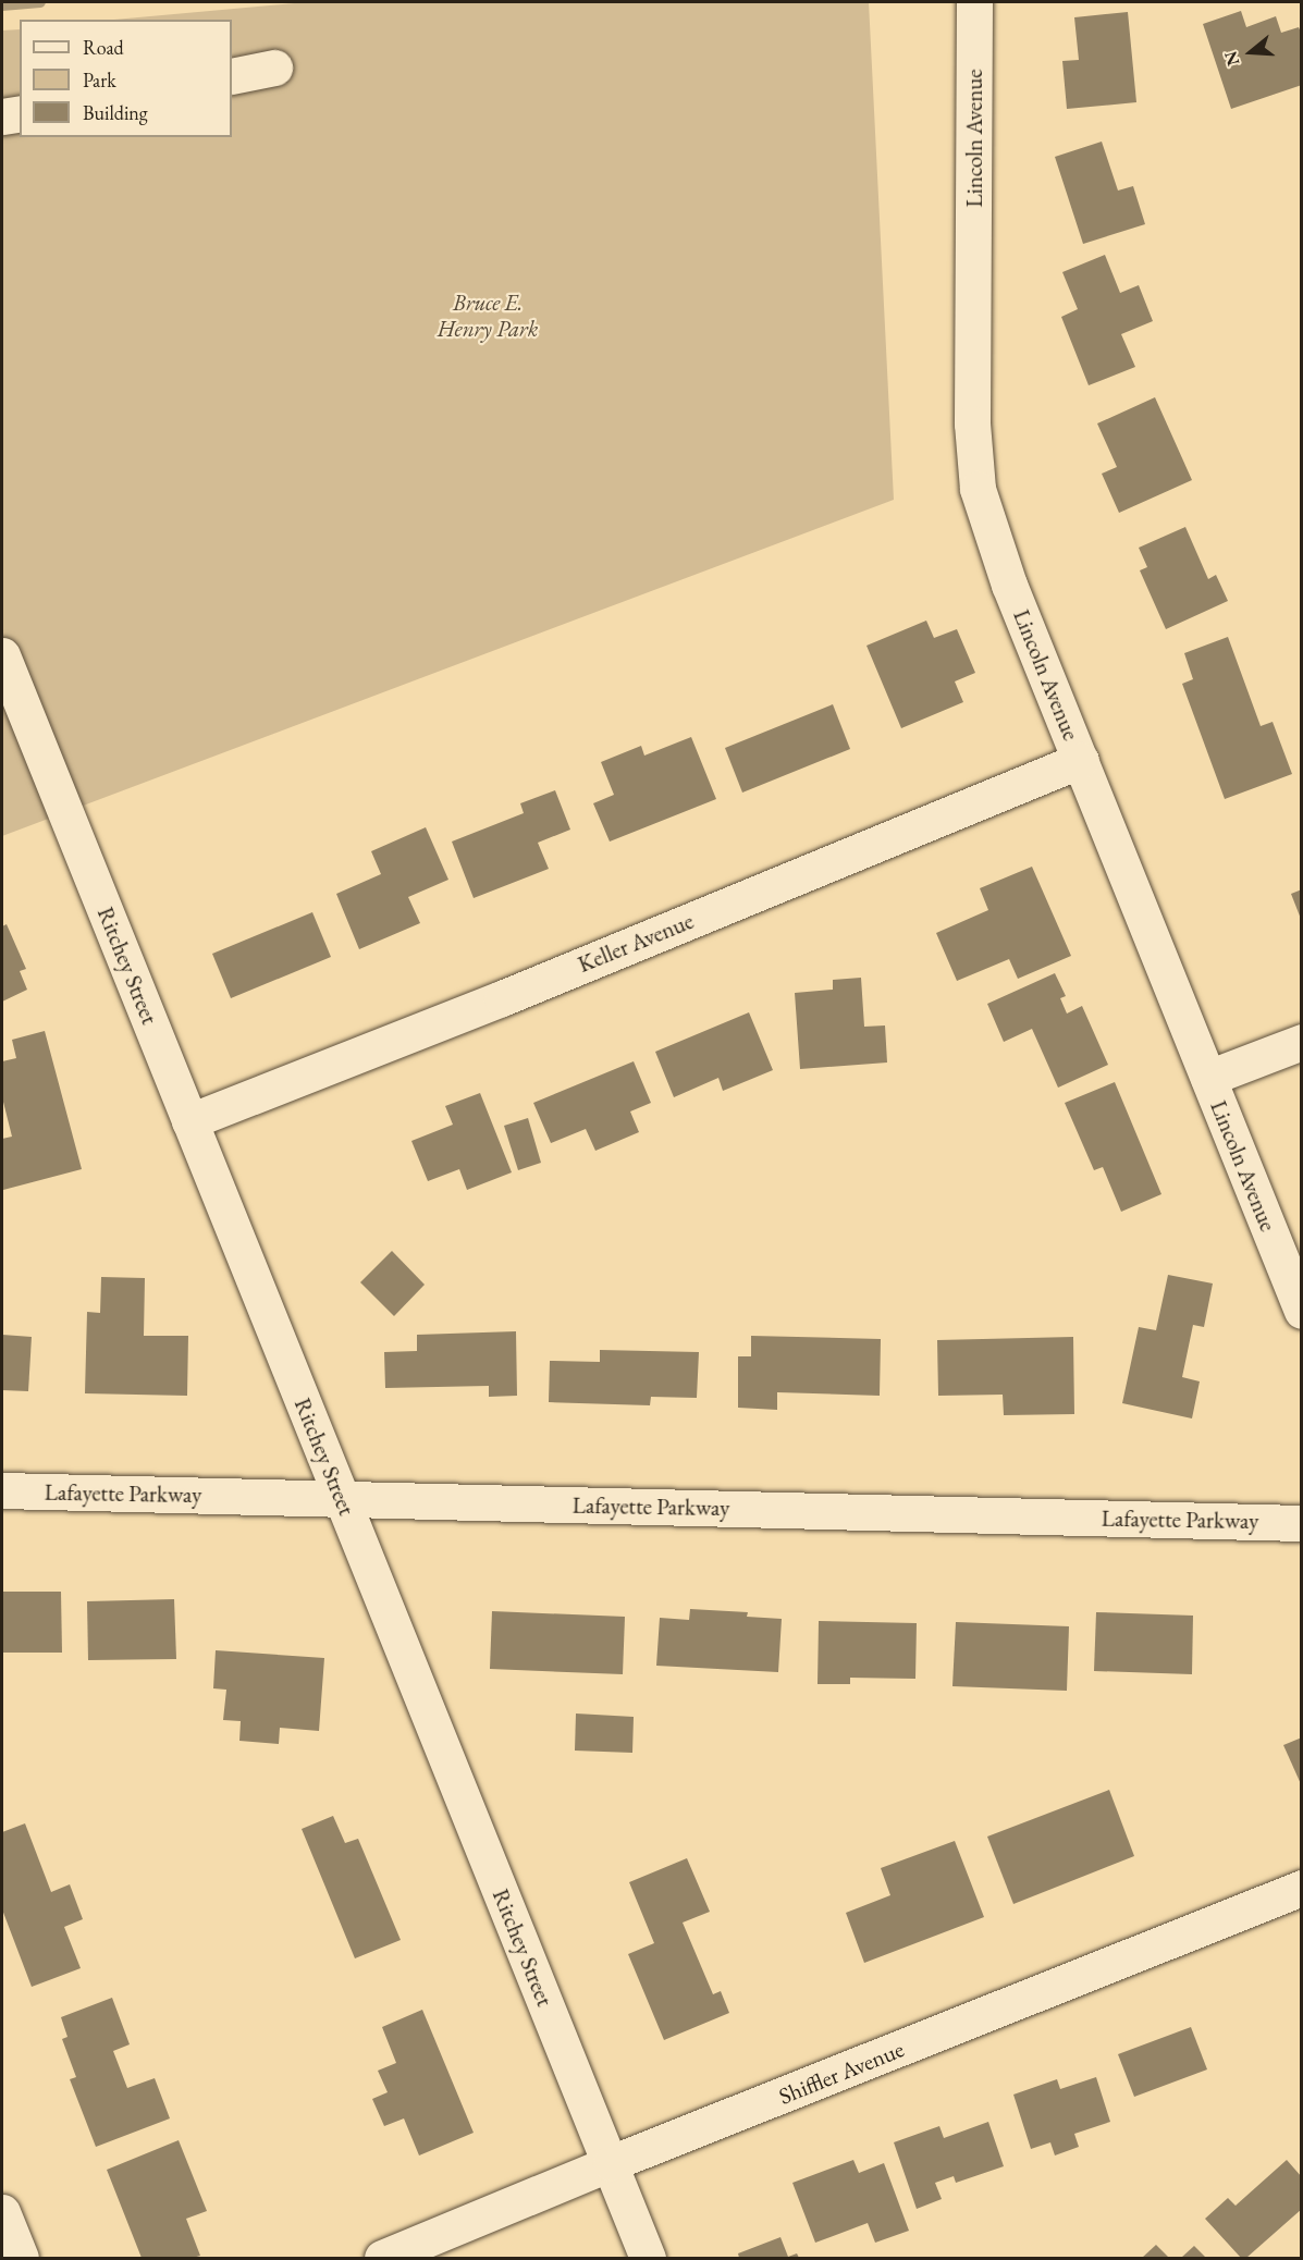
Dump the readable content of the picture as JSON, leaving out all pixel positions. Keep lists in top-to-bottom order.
{
  "streets": {
    "street": [
      "Lincoln Avenue",
      "Keller Avenue",
      "Ritchey Street",
      "Lafayette Parkway",
      "Shiffler Avenue"
    ]
  },
  "crossings": [
    ["Lincoln Avenue", "Keller Avenue"],
    ["Keller Avenue", "Ritchey Street"],
    ["Ritchey Street", "Lafayette Parkway"],
    ["Ritchey Street", "Shiffler Avenue"]
  ],
  "parks": ["Bruce E. Henry Park"],
  "legend": ["Road", "Park", "Building"],
  "north": "left"
}
